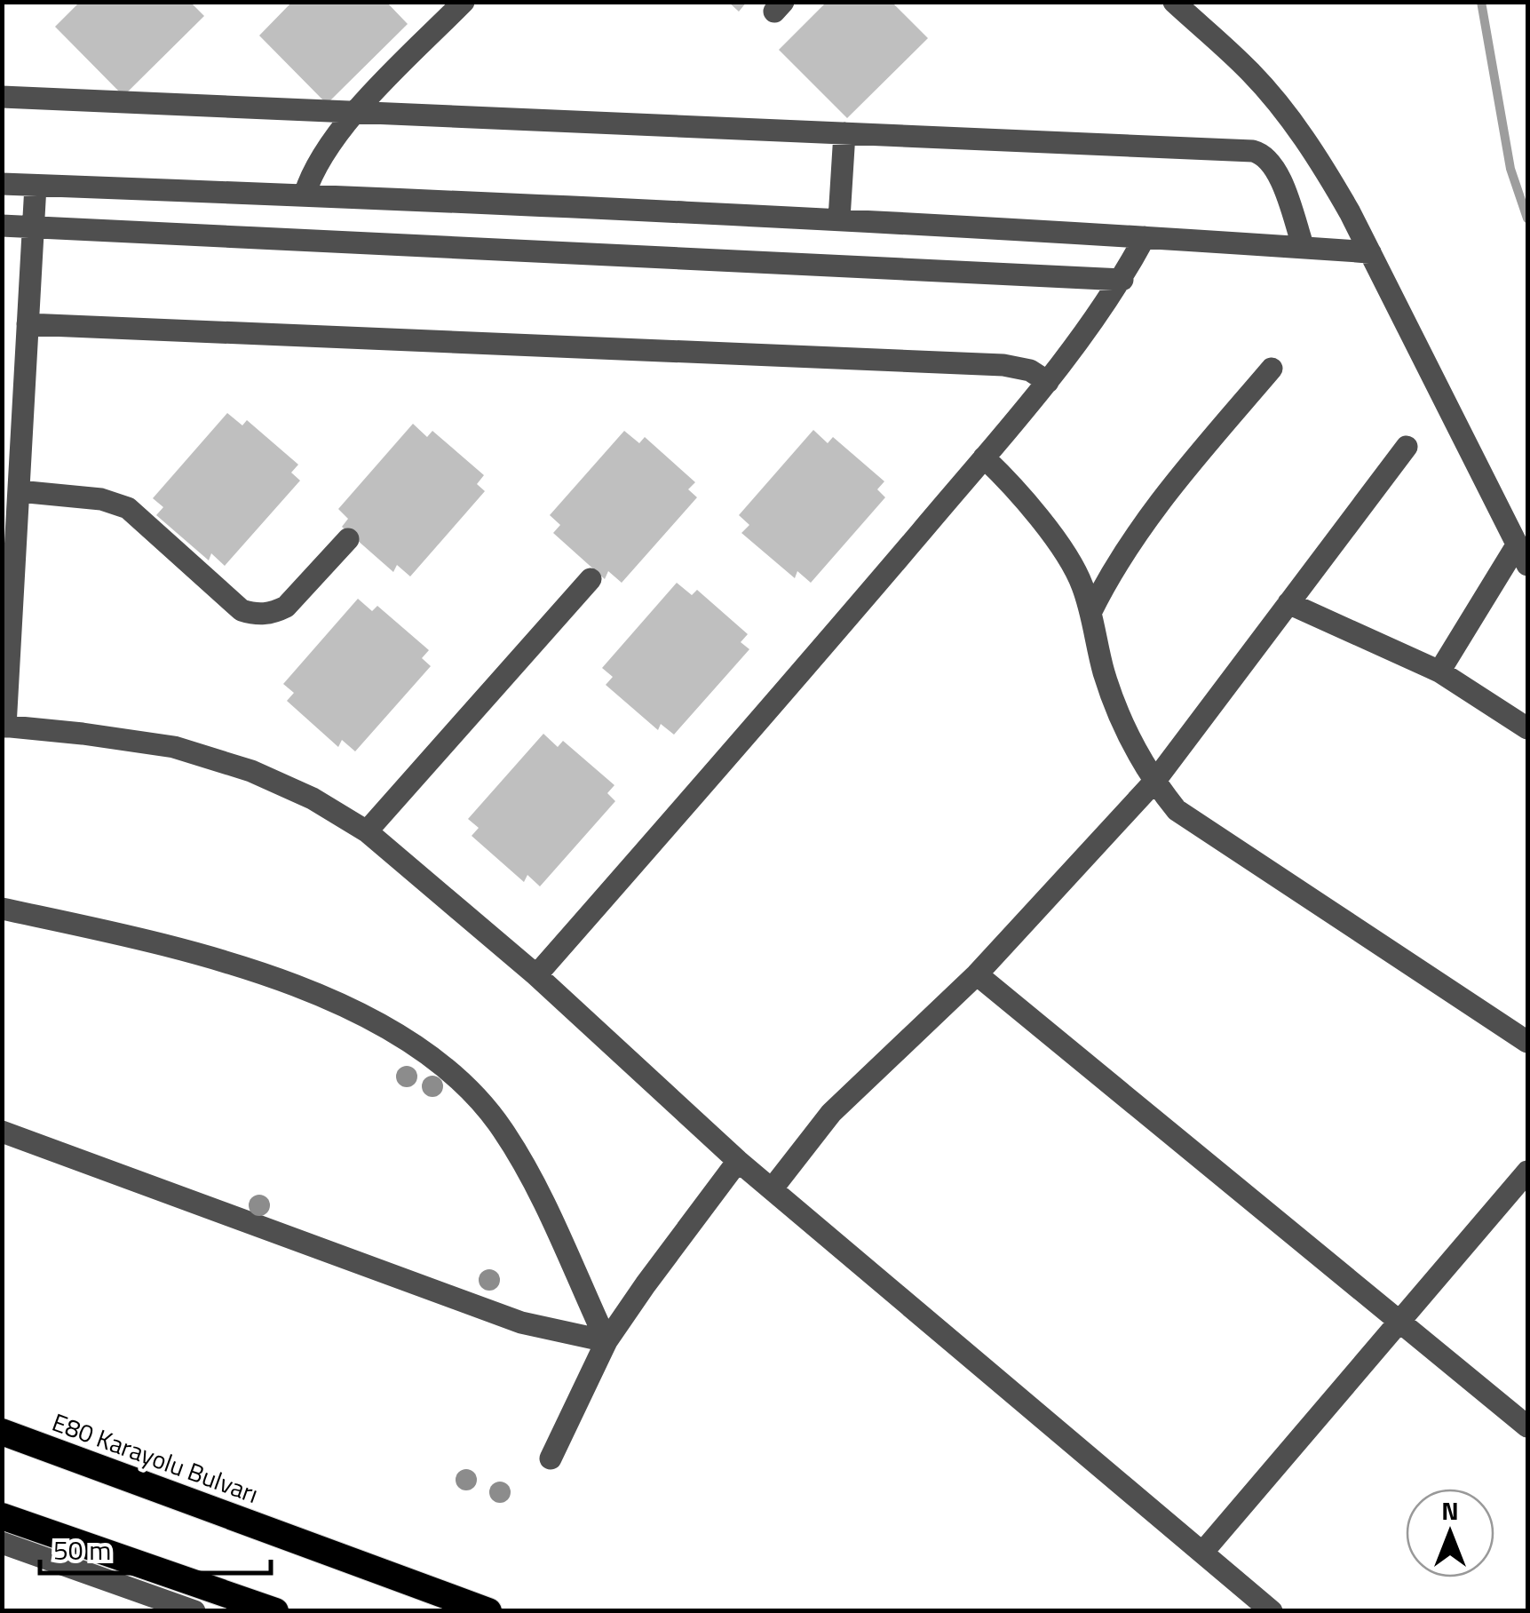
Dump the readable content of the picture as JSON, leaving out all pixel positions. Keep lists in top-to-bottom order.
{
  "streets": {
    "highway": ["E80 Karayolu Bulvarı"]
  },
  "scale_bar": "50 m",
  "north": "top"
}
